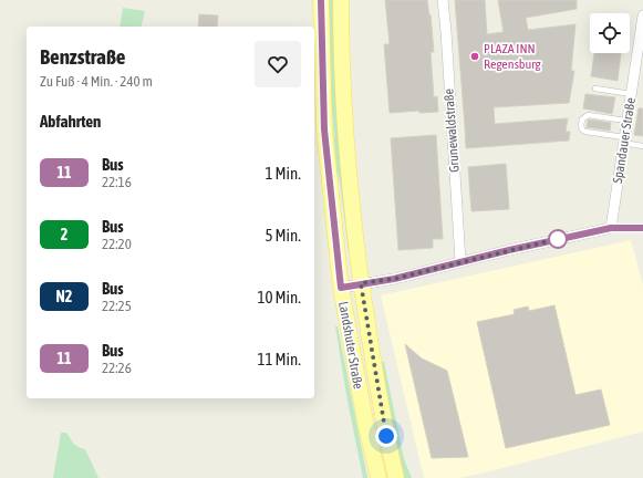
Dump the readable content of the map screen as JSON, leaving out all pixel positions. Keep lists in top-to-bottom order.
{
  "streets": {
    "main road": ["Landshuter Straße"],
    "street": ["Grunewaldstraße", "Spandauer Straße"]
  },
  "places": ["PLAZA INN Regensburg"],
  "lines": ["bus line 11"],
  "page": {
    "heading": [
      ["Benzstraße", "Zu Fuß · 4 Min. · 240 m"],
      "Abfahrten"
    ],
    "list": [
      {
        "mark": "11",
        "name": "Bus",
        "note": "22:16",
        "value": "1 Min."
      },
      {
        "mark": "2",
        "name": "Bus",
        "note": "22:20",
        "value": "5 Min."
      },
      {
        "mark": "N2",
        "name": "Bus",
        "note": "22:25",
        "value": "10 Min."
      },
      {
        "mark": "11",
        "name": "Bus",
        "note": "22:26",
        "value": "11 Min."
      }
    ]
  }
}
